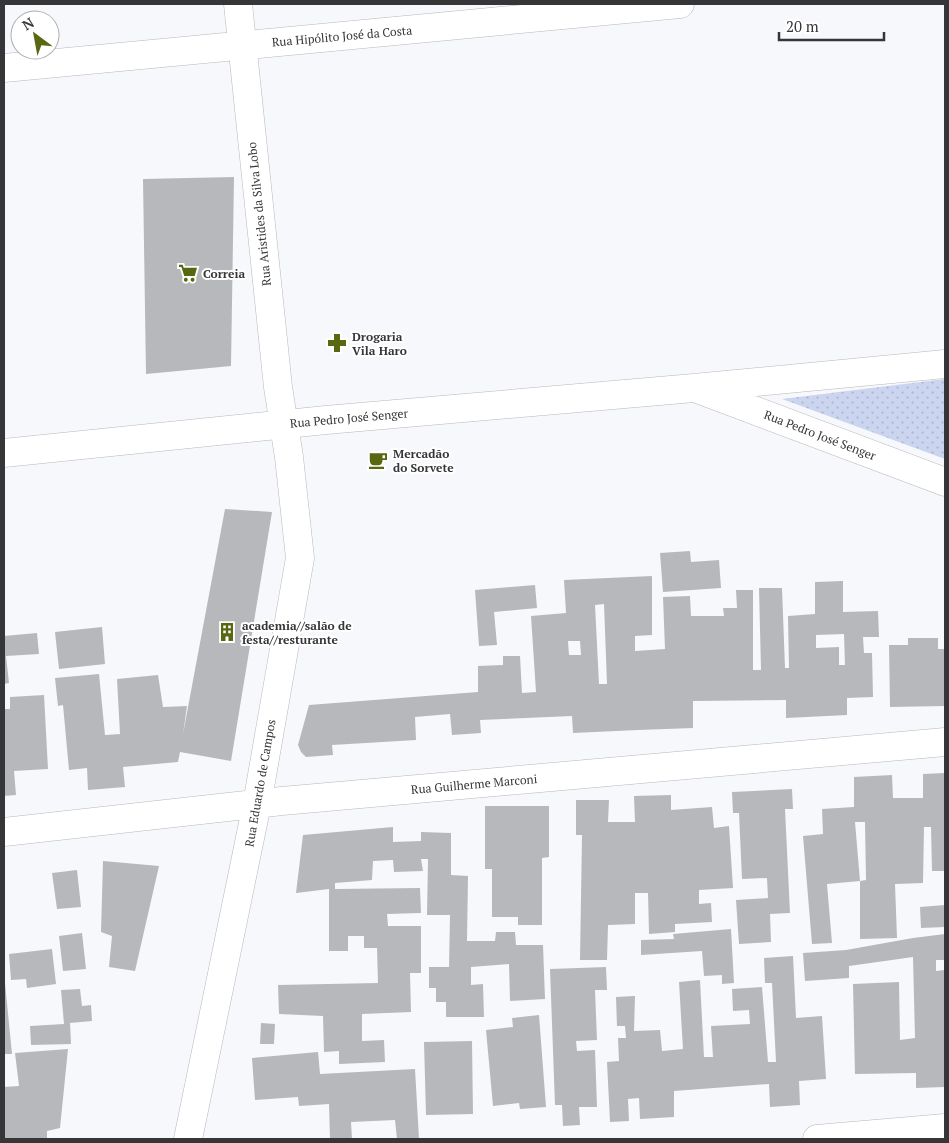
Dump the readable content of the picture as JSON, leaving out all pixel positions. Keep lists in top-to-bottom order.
{
  "streets": {
    "street": [
      "Rua Hipólito José da Costa",
      "Rua Aristides da Silva Lobo",
      "Rua Pedro José Senger",
      "Rua Eduardo de Campos",
      "Rua Guilherme Marconi"
    ]
  },
  "crossings": [
    ["Rua Hipólito José da Costa", "Rua Aristides da Silva Lobo"],
    ["Rua Aristides da Silva Lobo", "Rua Pedro José Senger"],
    ["Rua Aristides da Silva Lobo", "Rua Eduardo de Campos"],
    ["Rua Pedro José Senger", "Rua Eduardo de Campos"],
    ["Rua Eduardo de Campos", "Rua Guilherme Marconi"]
  ],
  "places": {
    "supermarket": ["Correia"],
    "pharmacy": ["Drogaria Vila Haro"],
    "cafe": ["Mercadão do Sorvete"],
    "building": ["academia//salão de festa//resturante"]
  },
  "scale_bar": "20 m",
  "north": "top left"
}
